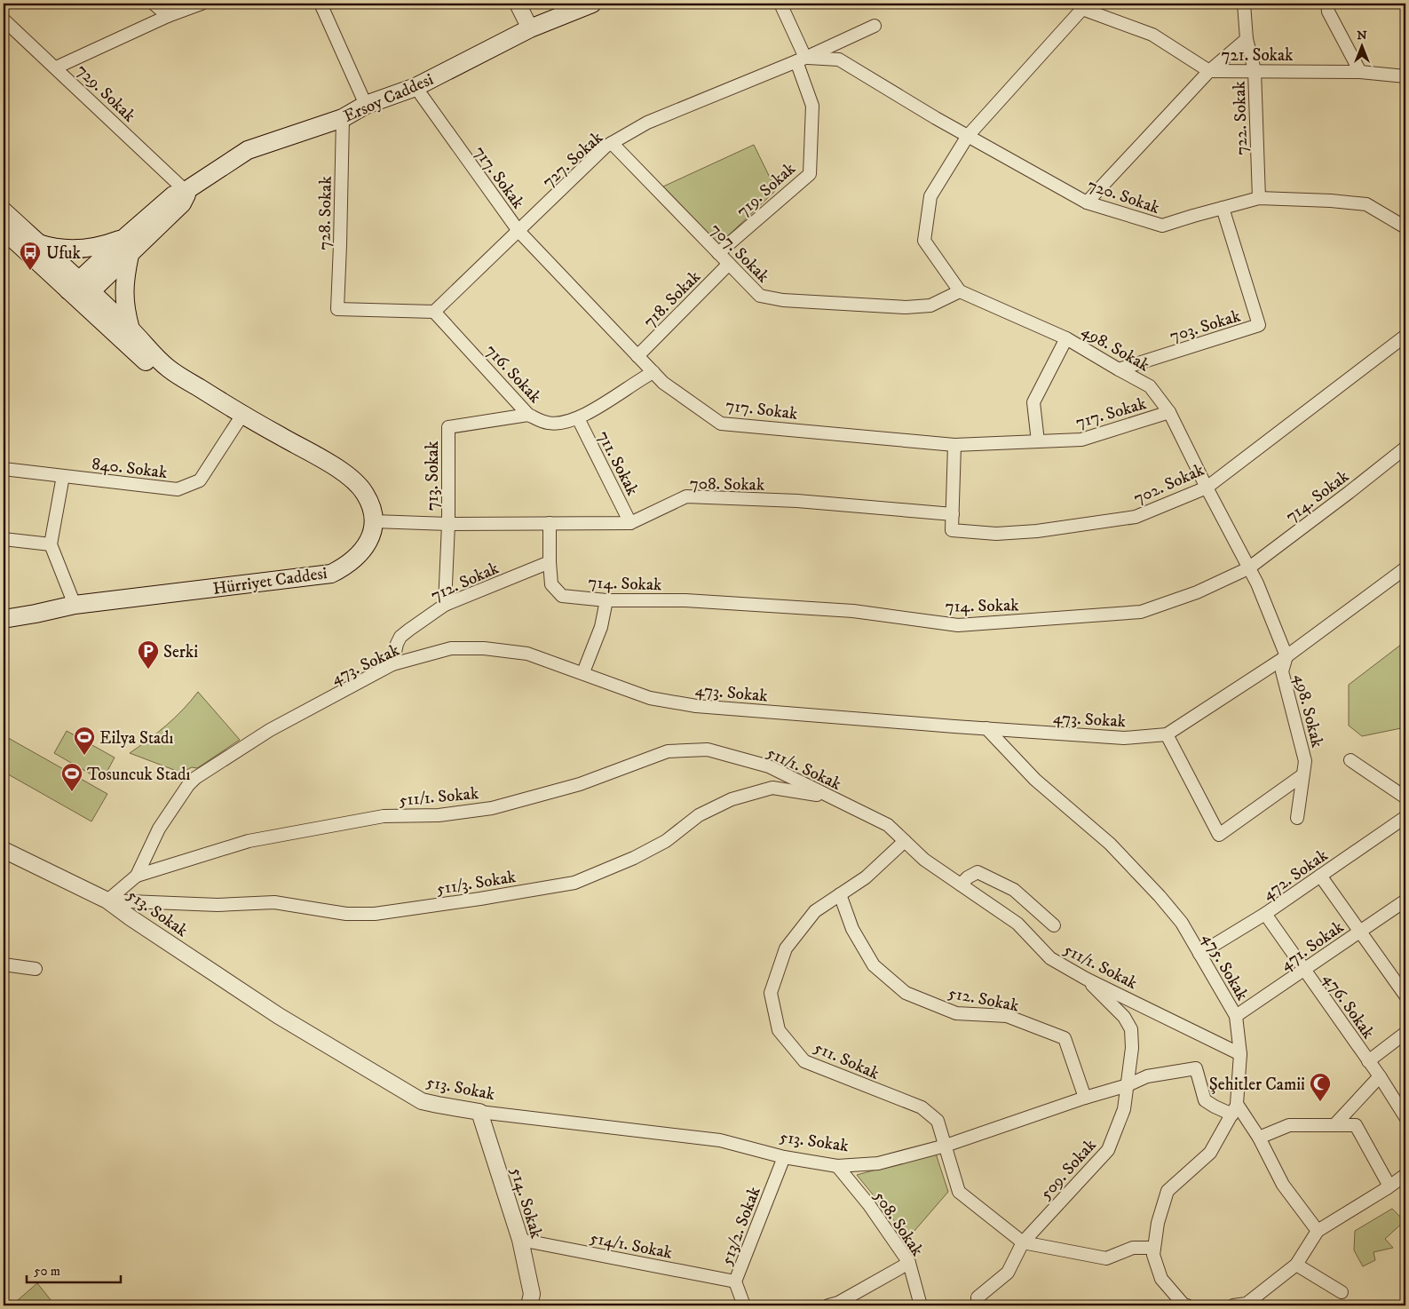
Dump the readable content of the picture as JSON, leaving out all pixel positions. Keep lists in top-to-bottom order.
{
  "streets": {
    "main road": ["Ersoy Caddesi", "Hürriyet Caddesi"],
    "street": [
      "721. Sokak",
      "729. Sokak",
      "722. Sokak",
      "727. Sokak",
      "717. Sokak",
      "719. Sokak",
      "720. Sokak",
      "728. Sokak",
      "707. Sokak",
      "718. Sokak",
      "703. Sokak",
      "498. Sokak",
      "716. Sokak",
      "711. Sokak",
      "840. Sokak",
      "713. Sokak",
      "708. Sokak",
      "702. Sokak",
      "714. Sokak",
      "712. Sokak",
      "473. Sokak",
      "511/1. Sokak",
      "472. Sokak",
      "511/3. Sokak",
      "513. Sokak",
      "471. Sokak",
      "475. Sokak",
      "512. Sokak",
      "476. Sokak",
      "511. Sokak",
      "509. Sokak",
      "514. Sokak",
      "508. Sokak",
      "513/2. Sokak",
      "514/1. Sokak"
    ]
  },
  "crossings": [
    ["721. Sokak", "722. Sokak"],
    ["721. Sokak", "720. Sokak"],
    ["729. Sokak", "Ersoy Caddesi"],
    ["Ersoy Caddesi", "717. Sokak"],
    ["Ersoy Caddesi", "728. Sokak"],
    ["722. Sokak", "720. Sokak"],
    ["727. Sokak", "717. Sokak"],
    ["727. Sokak", "719. Sokak"],
    ["727. Sokak", "720. Sokak"],
    ["727. Sokak", "728. Sokak"],
    ["727. Sokak", "707. Sokak"],
    ["727. Sokak", "716. Sokak"],
    ["717. Sokak", "718. Sokak"],
    ["717. Sokak", "498. Sokak"],
    ["717. Sokak", "716. Sokak"],
    ["719. Sokak", "720. Sokak"],
    ["719. Sokak", "707. Sokak"],
    ["720. Sokak", "703. Sokak"],
    ["728. Sokak", "716. Sokak"],
    ["707. Sokak", "718. Sokak"],
    ["707. Sokak", "498. Sokak"],
    ["703. Sokak", "498. Sokak"],
    ["498. Sokak", "702. Sokak"],
    ["498. Sokak", "714. Sokak"],
    ["498. Sokak", "473. Sokak"],
    ["716. Sokak", "711. Sokak"],
    ["716. Sokak", "713. Sokak"],
    ["711. Sokak", "708. Sokak"],
    ["713. Sokak", "708. Sokak"],
    ["713. Sokak", "712. Sokak"],
    ["708. Sokak", "702. Sokak"],
    ["708. Sokak", "714. Sokak"],
    ["708. Sokak", "Hürriyet Caddesi"],
    ["714. Sokak", "712. Sokak"],
    ["712. Sokak", "473. Sokak"],
    ["473. Sokak", "511/1. Sokak"],
    ["473. Sokak", "511/3. Sokak"],
    ["473. Sokak", "513. Sokak"],
    ["473. Sokak", "475. Sokak"],
    ["511/1. Sokak", "511/3. Sokak"],
    ["511/1. Sokak", "475. Sokak"],
    ["511/1. Sokak", "509. Sokak"],
    ["472. Sokak", "475. Sokak"],
    ["472. Sokak", "476. Sokak"],
    ["511/3. Sokak", "513. Sokak"],
    ["513. Sokak", "511. Sokak"],
    ["513. Sokak", "514. Sokak"],
    ["513. Sokak", "508. Sokak"],
    ["513. Sokak", "513/2. Sokak"],
    ["471. Sokak", "475. Sokak"],
    ["471. Sokak", "476. Sokak"],
    ["512. Sokak", "511. Sokak"],
    ["511. Sokak", "509. Sokak"],
    ["514. Sokak", "514/1. Sokak"],
    ["513/2. Sokak", "514/1. Sokak"]
  ],
  "places": {
    "bus stop": ["Ufuk"],
    "parking": ["Serki"],
    "sports": ["Eilya Stadı", "Tosuncuk Stadı"],
    "mosque": ["Şehitler Camii"]
  },
  "scale_bar": "50 m",
  "north": "top"
}
